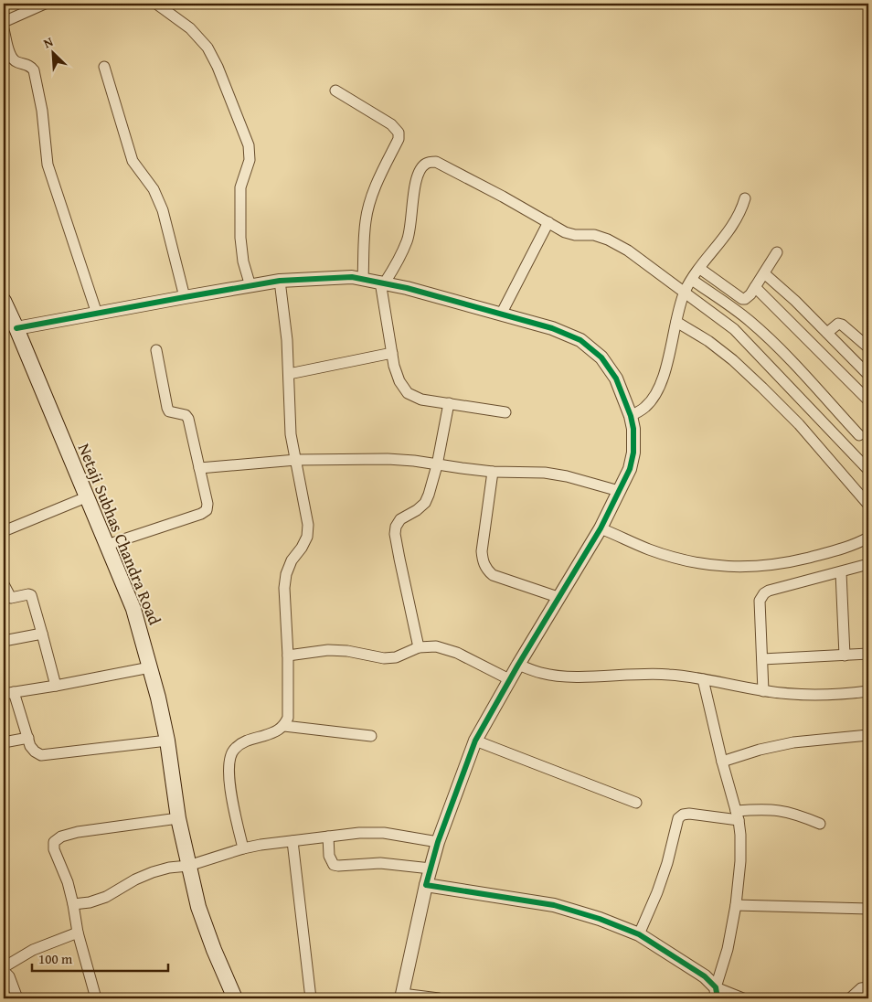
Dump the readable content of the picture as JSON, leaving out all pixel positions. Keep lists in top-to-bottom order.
{
  "streets": {
    "main road": ["Netaji Subhas Chandra Road"]
  },
  "scale_bar": "100 m",
  "north": "top left"
}
